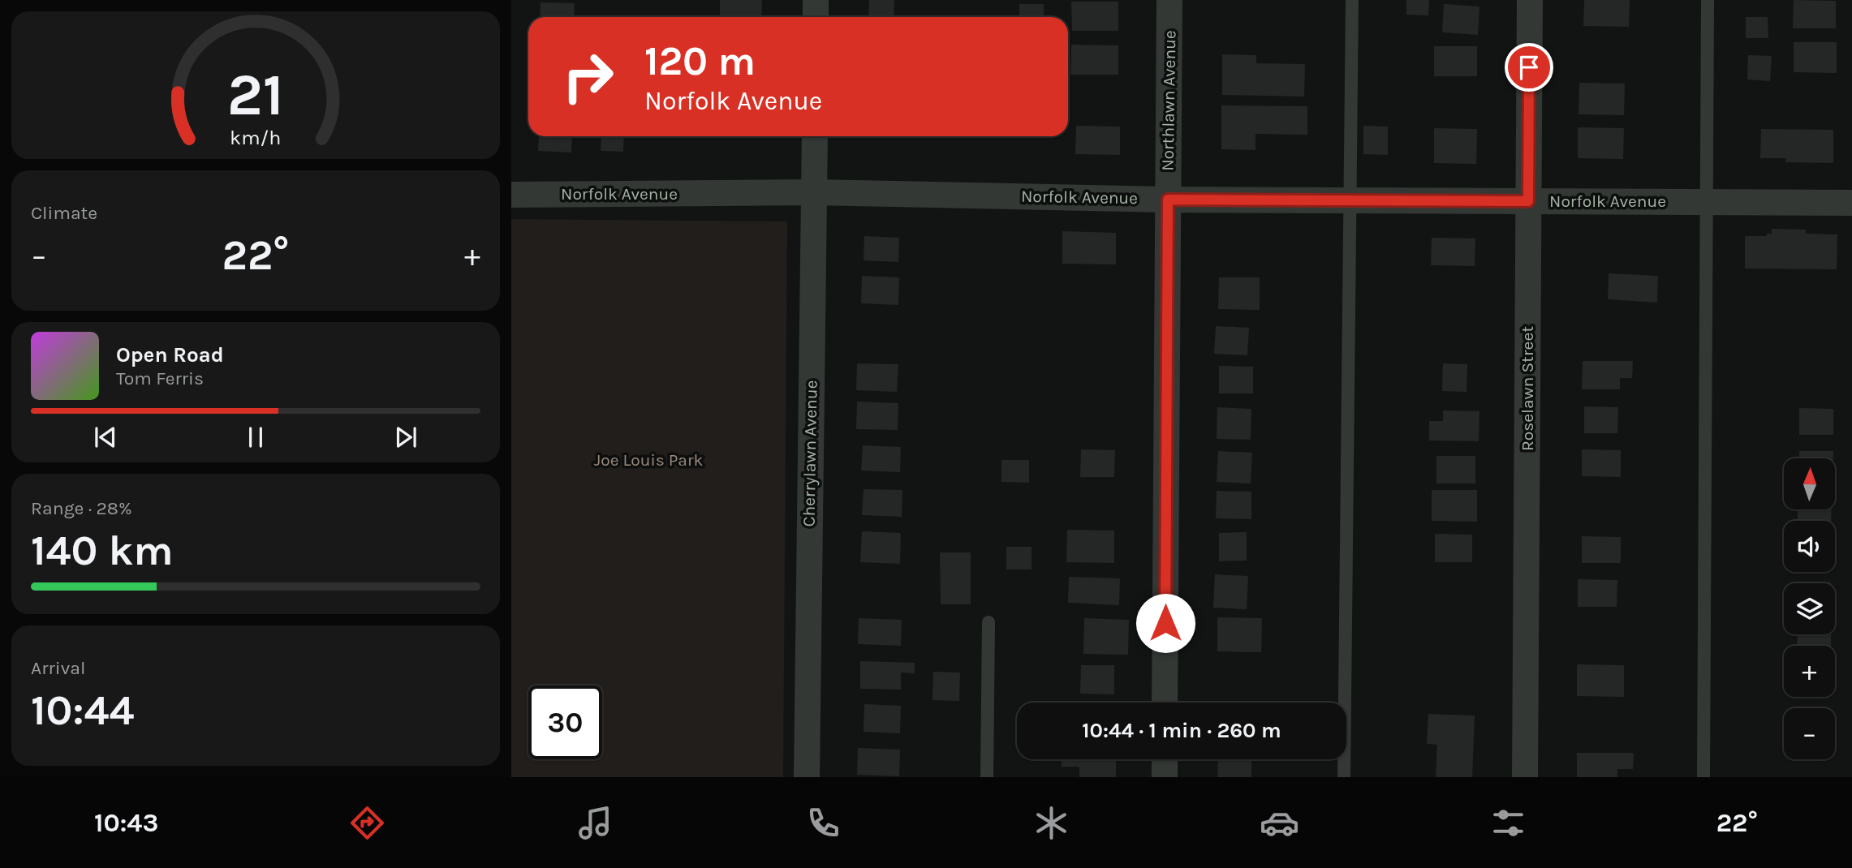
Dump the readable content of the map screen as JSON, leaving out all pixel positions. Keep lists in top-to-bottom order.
{
  "streets": {
    "street": [
      "Northlawn Avenue",
      "Norfolk Avenue",
      "Roselawn Street",
      "Cherrylawn Avenue"
    ]
  },
  "crossings": [
    ["Northlawn Avenue", "Norfolk Avenue"],
    ["Norfolk Avenue", "Roselawn Street"],
    ["Norfolk Avenue", "Cherrylawn Avenue"]
  ],
  "parks": ["Joe Louis Park"],
  "north": "top",
  "page": {
    "turn": ["120 m", "Norfolk Avenue"],
    "tile": [
      "Climate",
      ["Range · 28%", "140 km"],
      ["Arrival", "10:44"]
    ],
    "heat": ["−", "22°", "+"],
    "song": ["Open Road", "Tom Ferris"],
    "map_buttons": ["+", "−"],
    "limit": "30",
    "trip": "10:44 · 1 min · 260 m",
    "tabs": ["10:43", "22°"],
    "gauge": ["21", "km/h"]
  }
}
